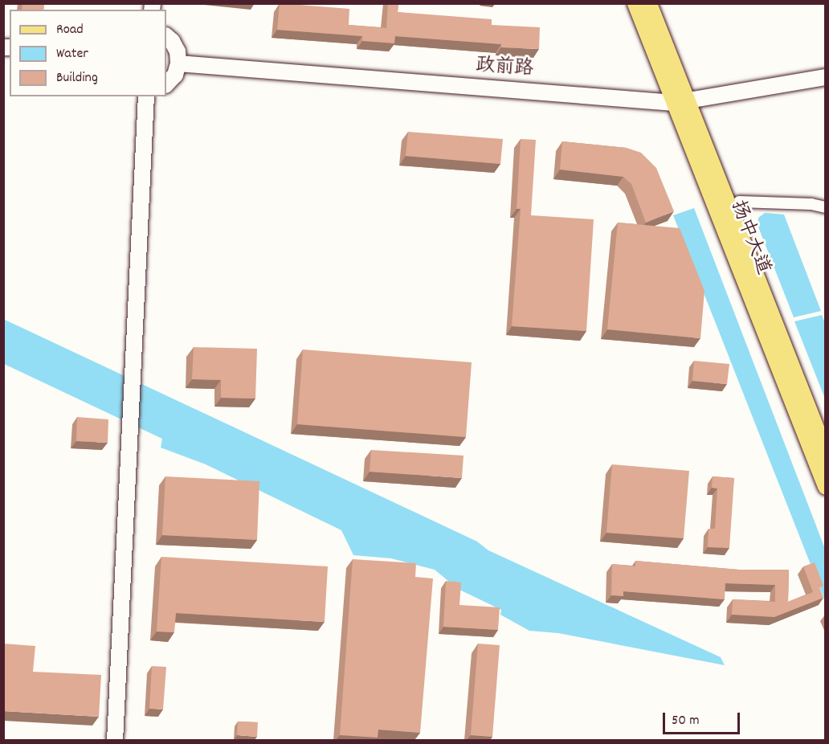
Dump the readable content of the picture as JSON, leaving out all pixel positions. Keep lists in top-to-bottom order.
{
  "streets": {
    "main road": ["扬中大道"],
    "street": ["政前路"]
  },
  "crossings": [
    ["政前路", "扬中大道"]
  ],
  "legend": ["Road", "Water", "Building"],
  "scale_bar": "50 m"
}
